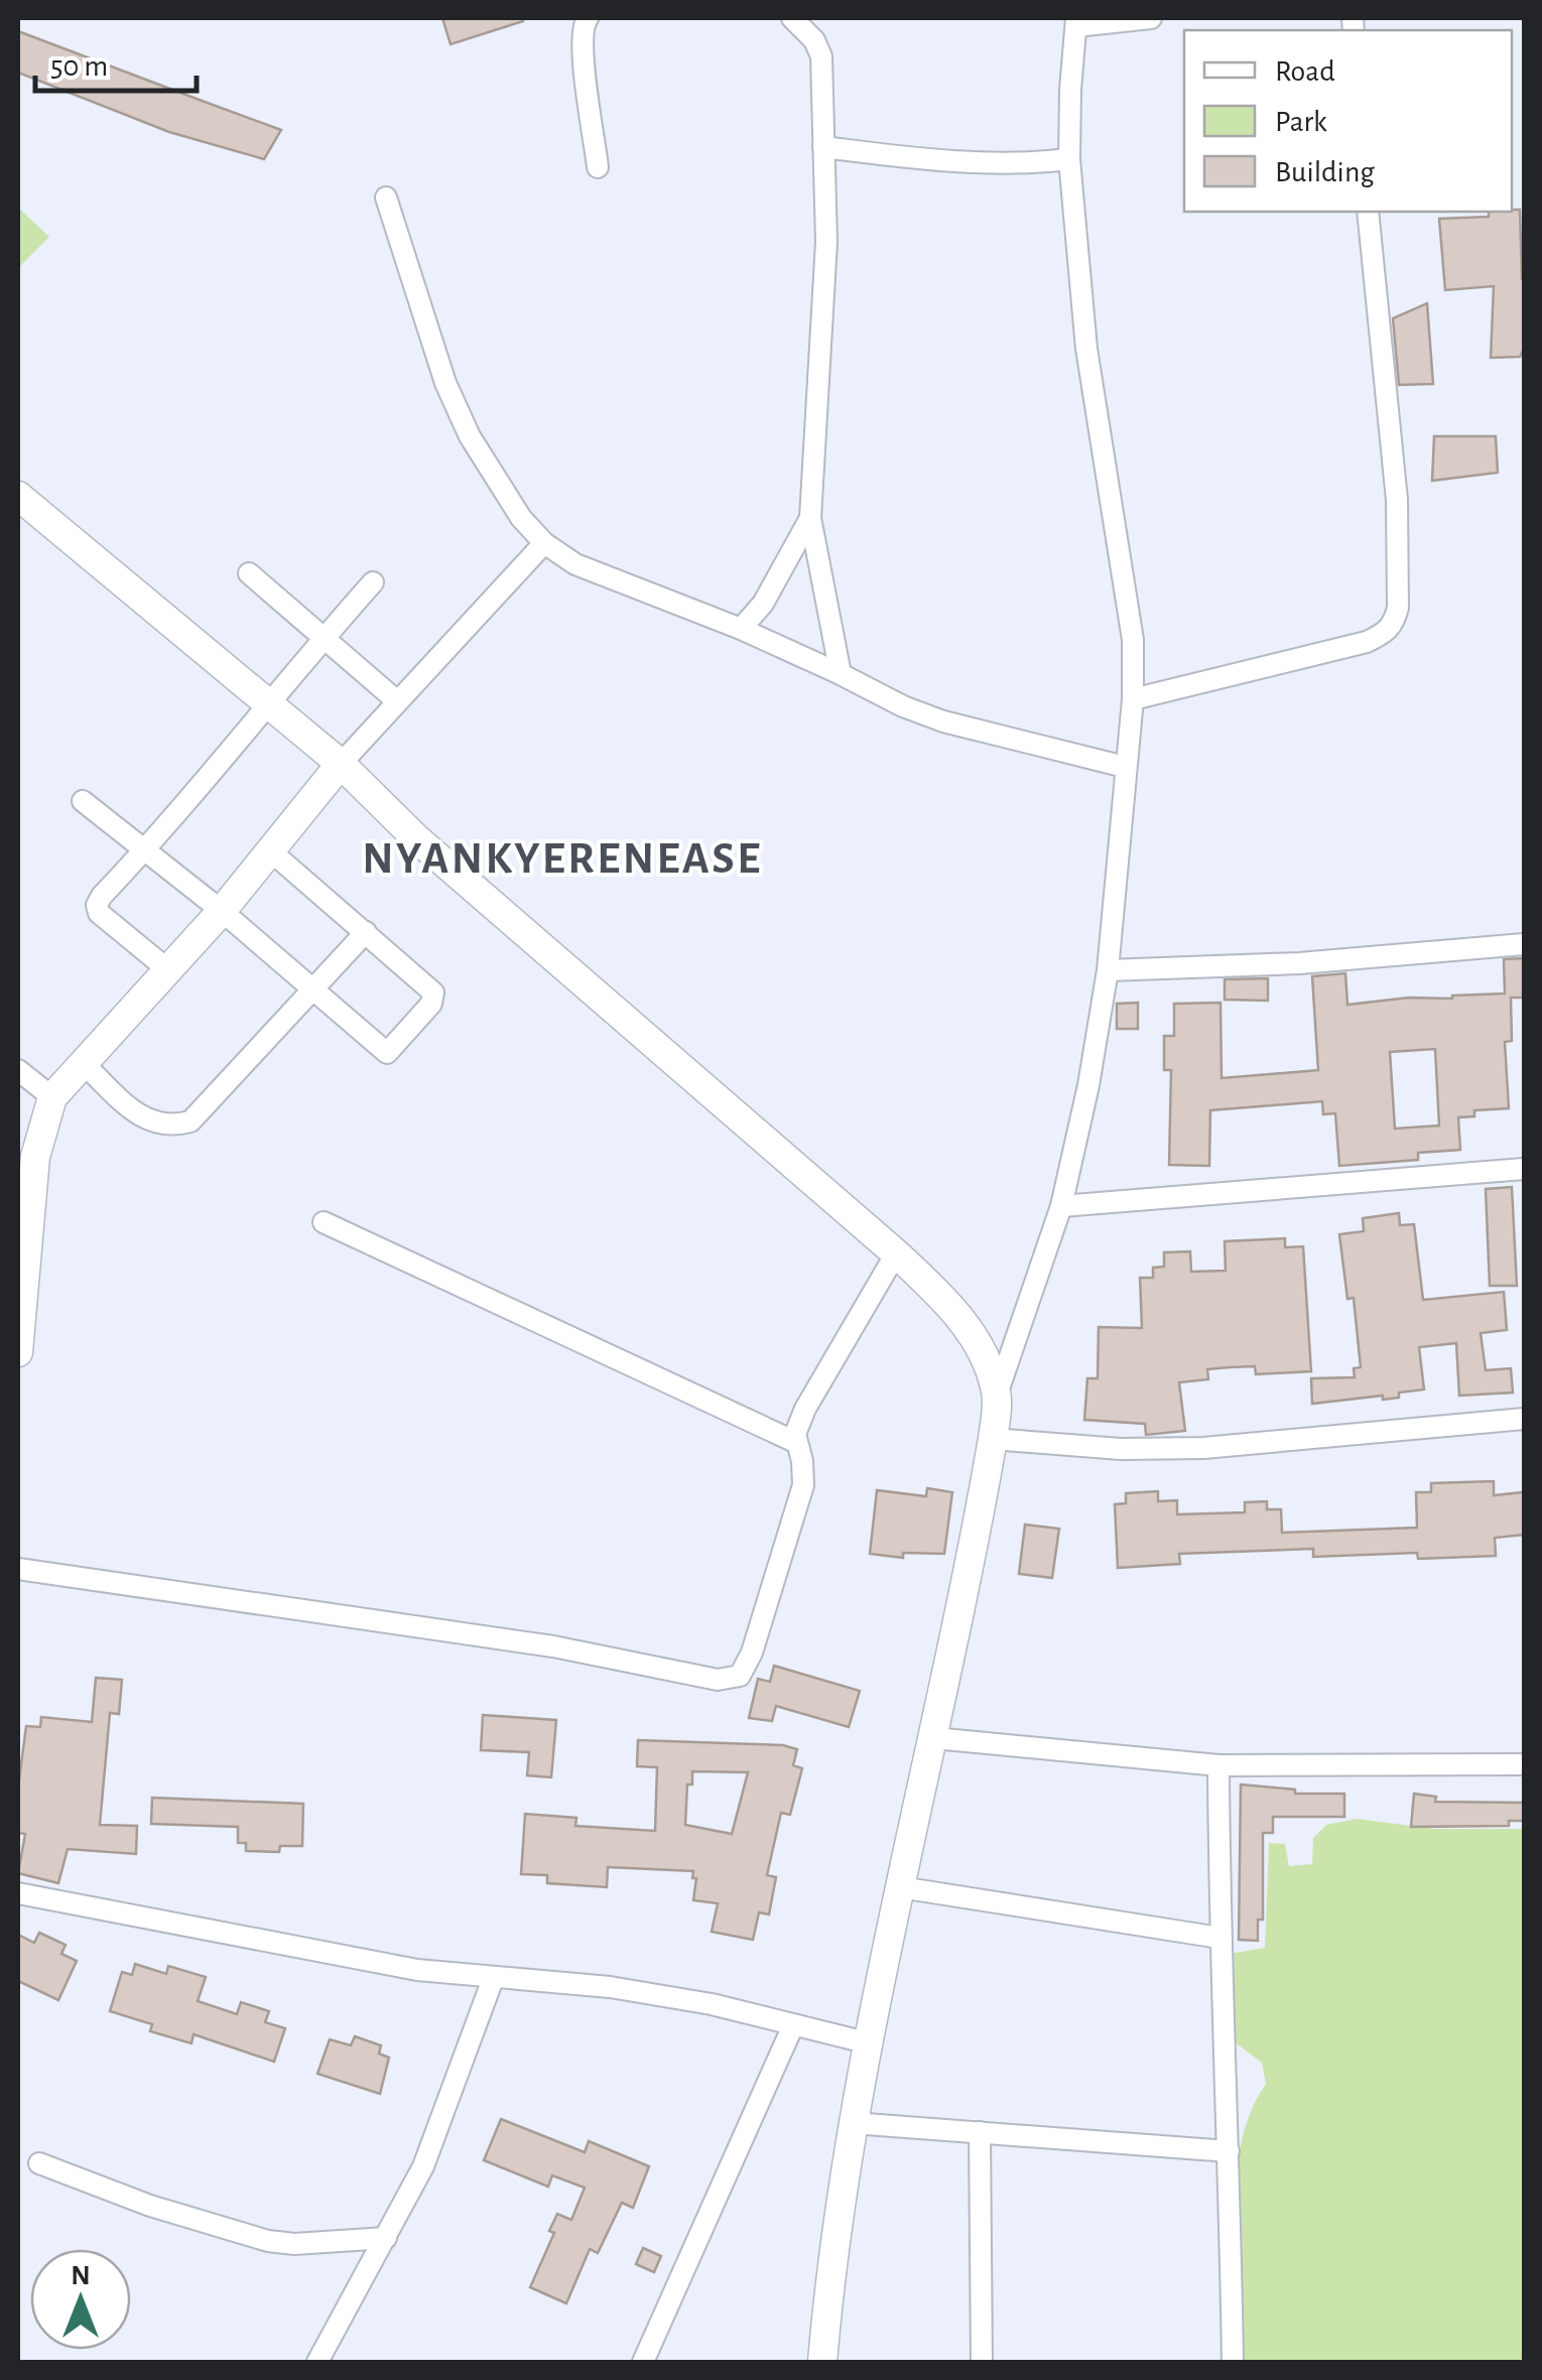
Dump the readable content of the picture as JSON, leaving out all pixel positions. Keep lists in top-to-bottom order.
{
  "districts": ["NYANKYERENEASE"],
  "legend": ["Road", "Park", "Building"],
  "scale_bar": "50 m",
  "north": "top"
}
